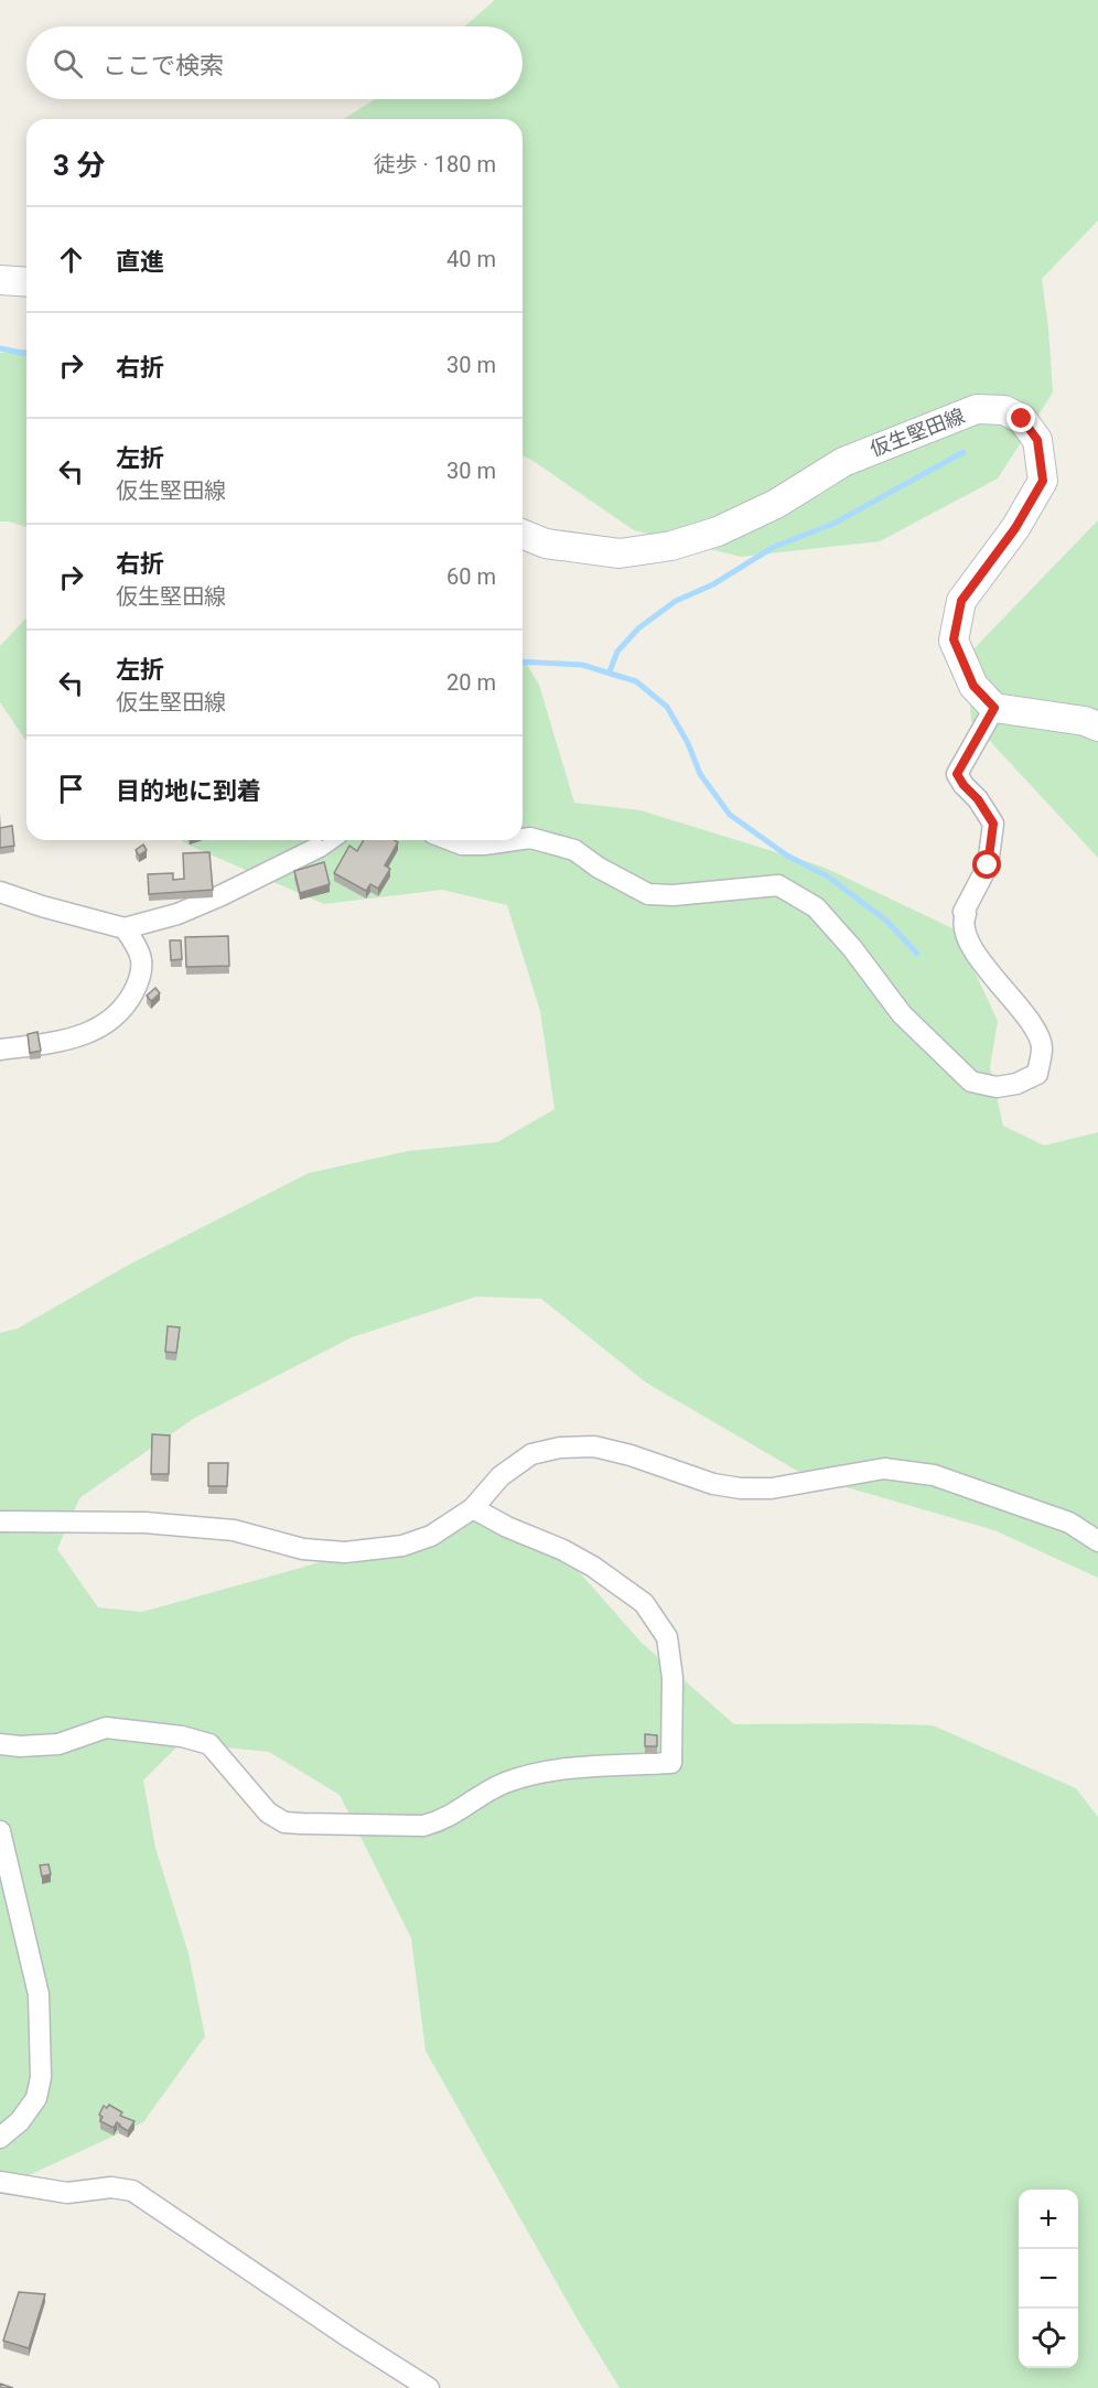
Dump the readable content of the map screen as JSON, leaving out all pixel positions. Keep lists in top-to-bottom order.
{
  "streets": {
    "main road": ["仮生堅田線"]
  },
  "page": {
    "search": "ここで検索",
    "heading": ["3 分", "徒歩 · 180 m"],
    "list": [
      ["直進", "40 m"],
      ["右折", "30 m"],
      ["左折", "仮生堅田線", "30 m"],
      ["右折", "仮生堅田線", "60 m"],
      ["左折", "仮生堅田線", "20 m"],
      "目的地に到着"
    ],
    "map_buttons": ["+", "−"]
  }
}
